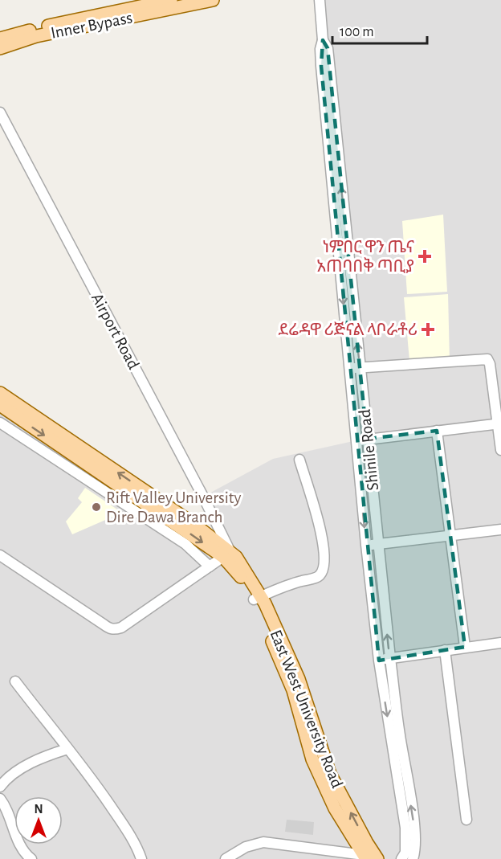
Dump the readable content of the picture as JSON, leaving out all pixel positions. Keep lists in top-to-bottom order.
{
  "streets": {
    "main road": ["Inner Bypass", "East West University Road"],
    "street": ["Airport Road", "Shinile Road"]
  },
  "crossings": [
    ["Airport Road", "East West University Road"]
  ],
  "places": {
    "health": ["ነምበር ዋን ጤና አጠባበቅ ጣቢያ", "ደሬዳዋ ሪጅናል ላቦራቶሪ"],
    "other": ["Rift Valley University Dire Dawa Branch"]
  },
  "scale_bar": "100 m",
  "north": "top"
}
